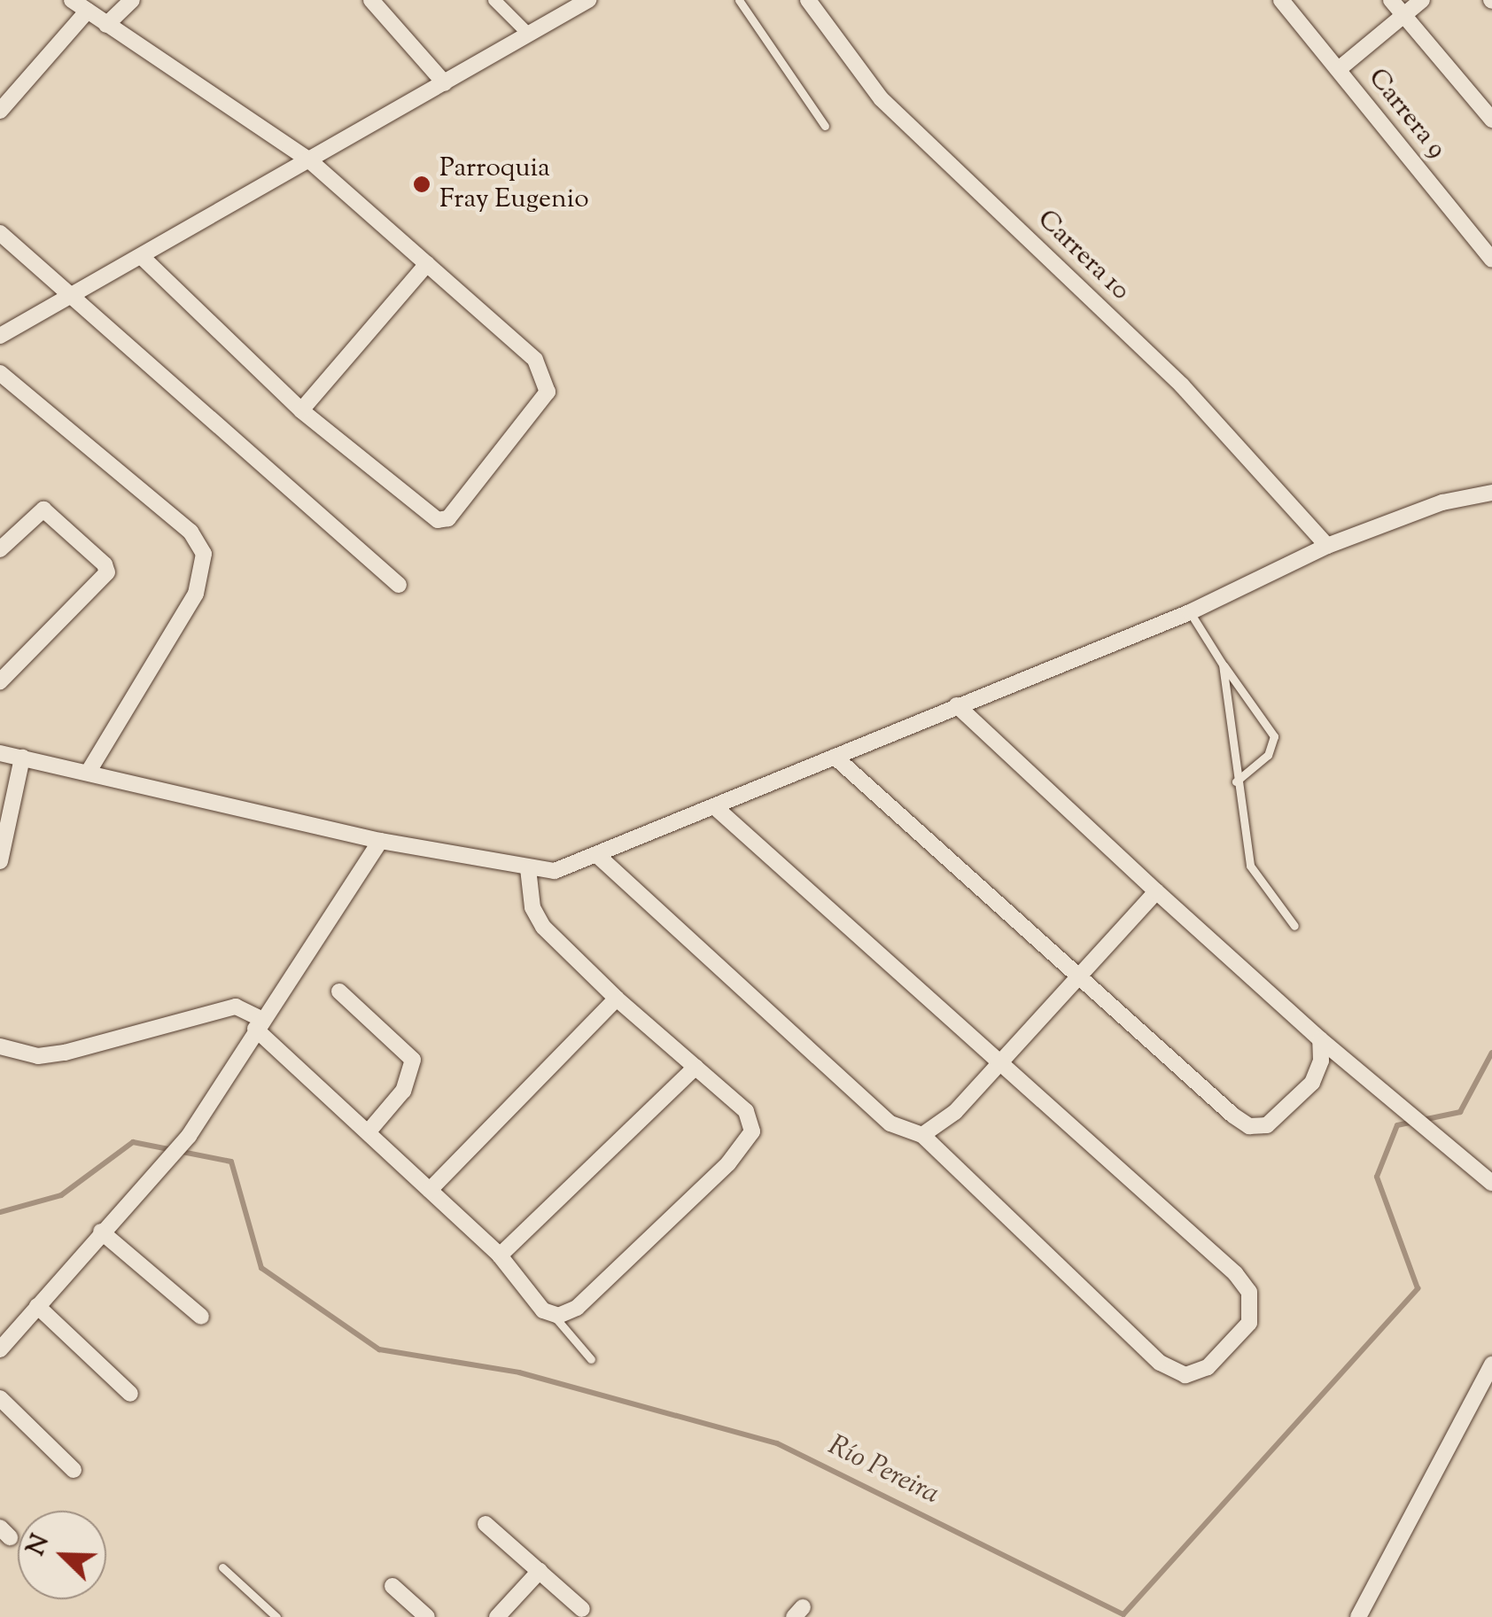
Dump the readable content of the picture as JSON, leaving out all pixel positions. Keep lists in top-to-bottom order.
{
  "streets": {
    "street": ["Carrera 9", "Carrera 10"]
  },
  "water": ["Río Pereira"],
  "places": ["Parroquia Fray Eugenio"],
  "north": "top left"
}
